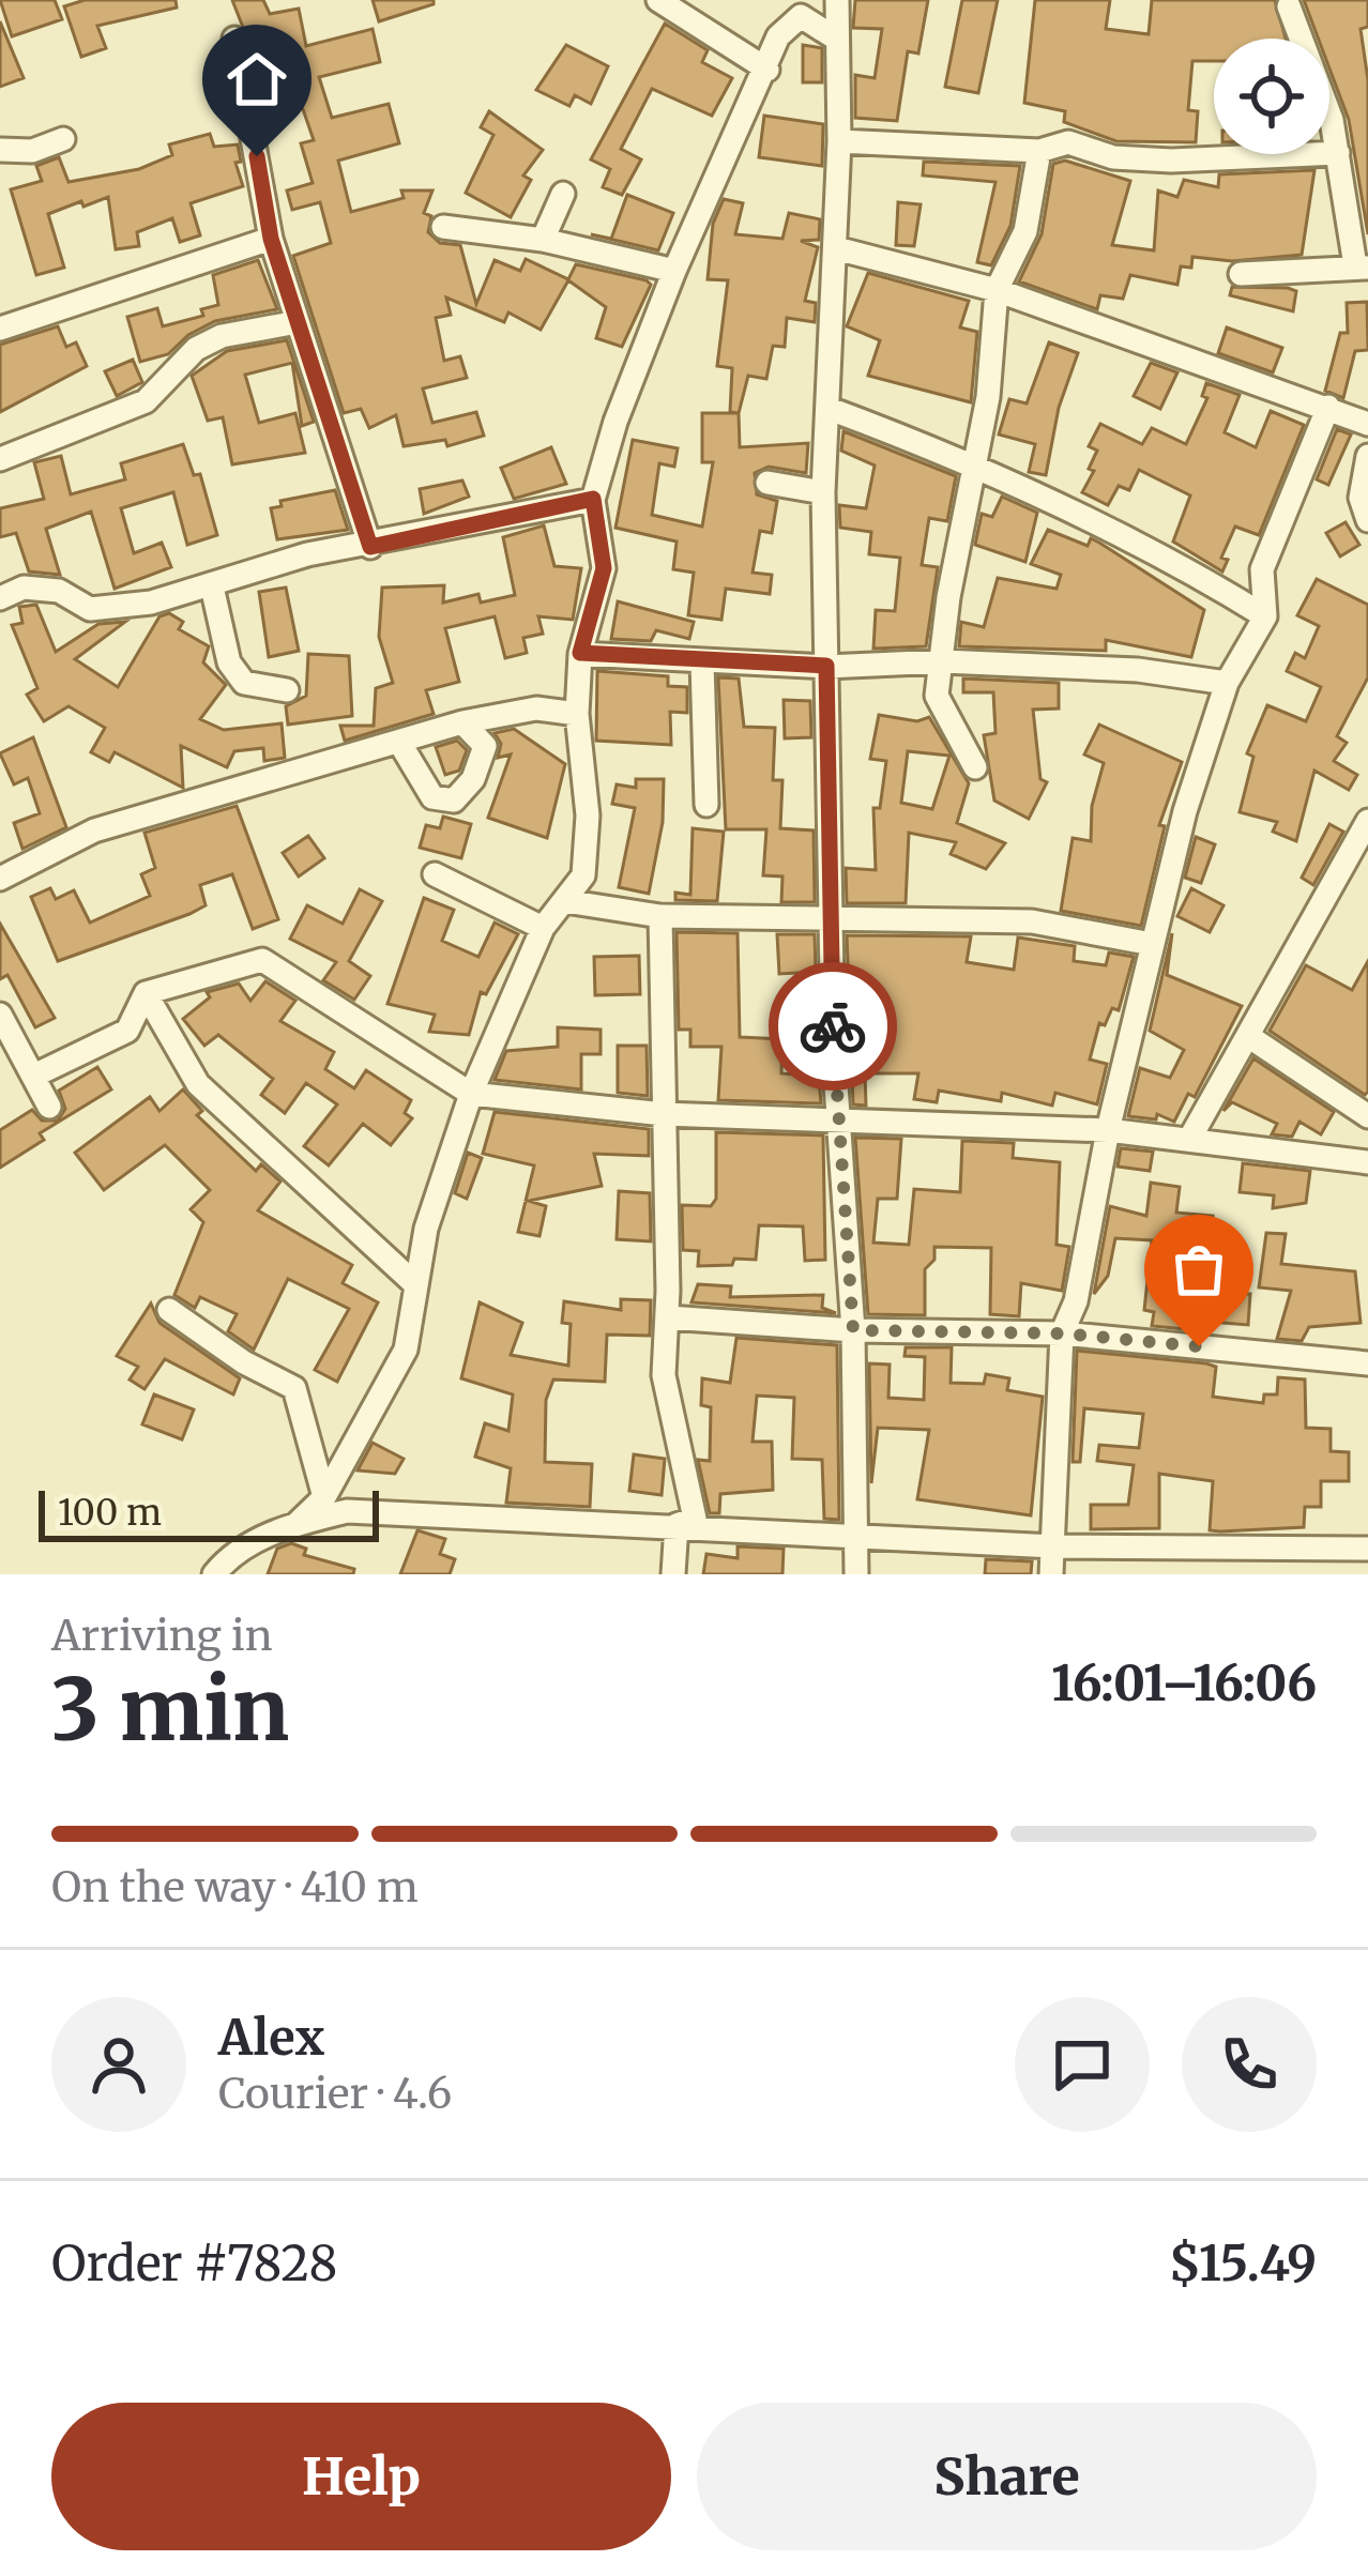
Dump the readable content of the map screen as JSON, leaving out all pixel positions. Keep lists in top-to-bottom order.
{
  "scale_bar": "100 m",
  "page": {
    "scale": "100 m",
    "heading": ["3 min", "Arriving in", "16:01–16:06"],
    "panel": [
      "Alex",
      "Courier · 4.6",
      "Order #7828",
      "$15.49"
    ],
    "bar": "On the way · 410 m",
    "buttons": ["Help", "Share"]
  }
}
